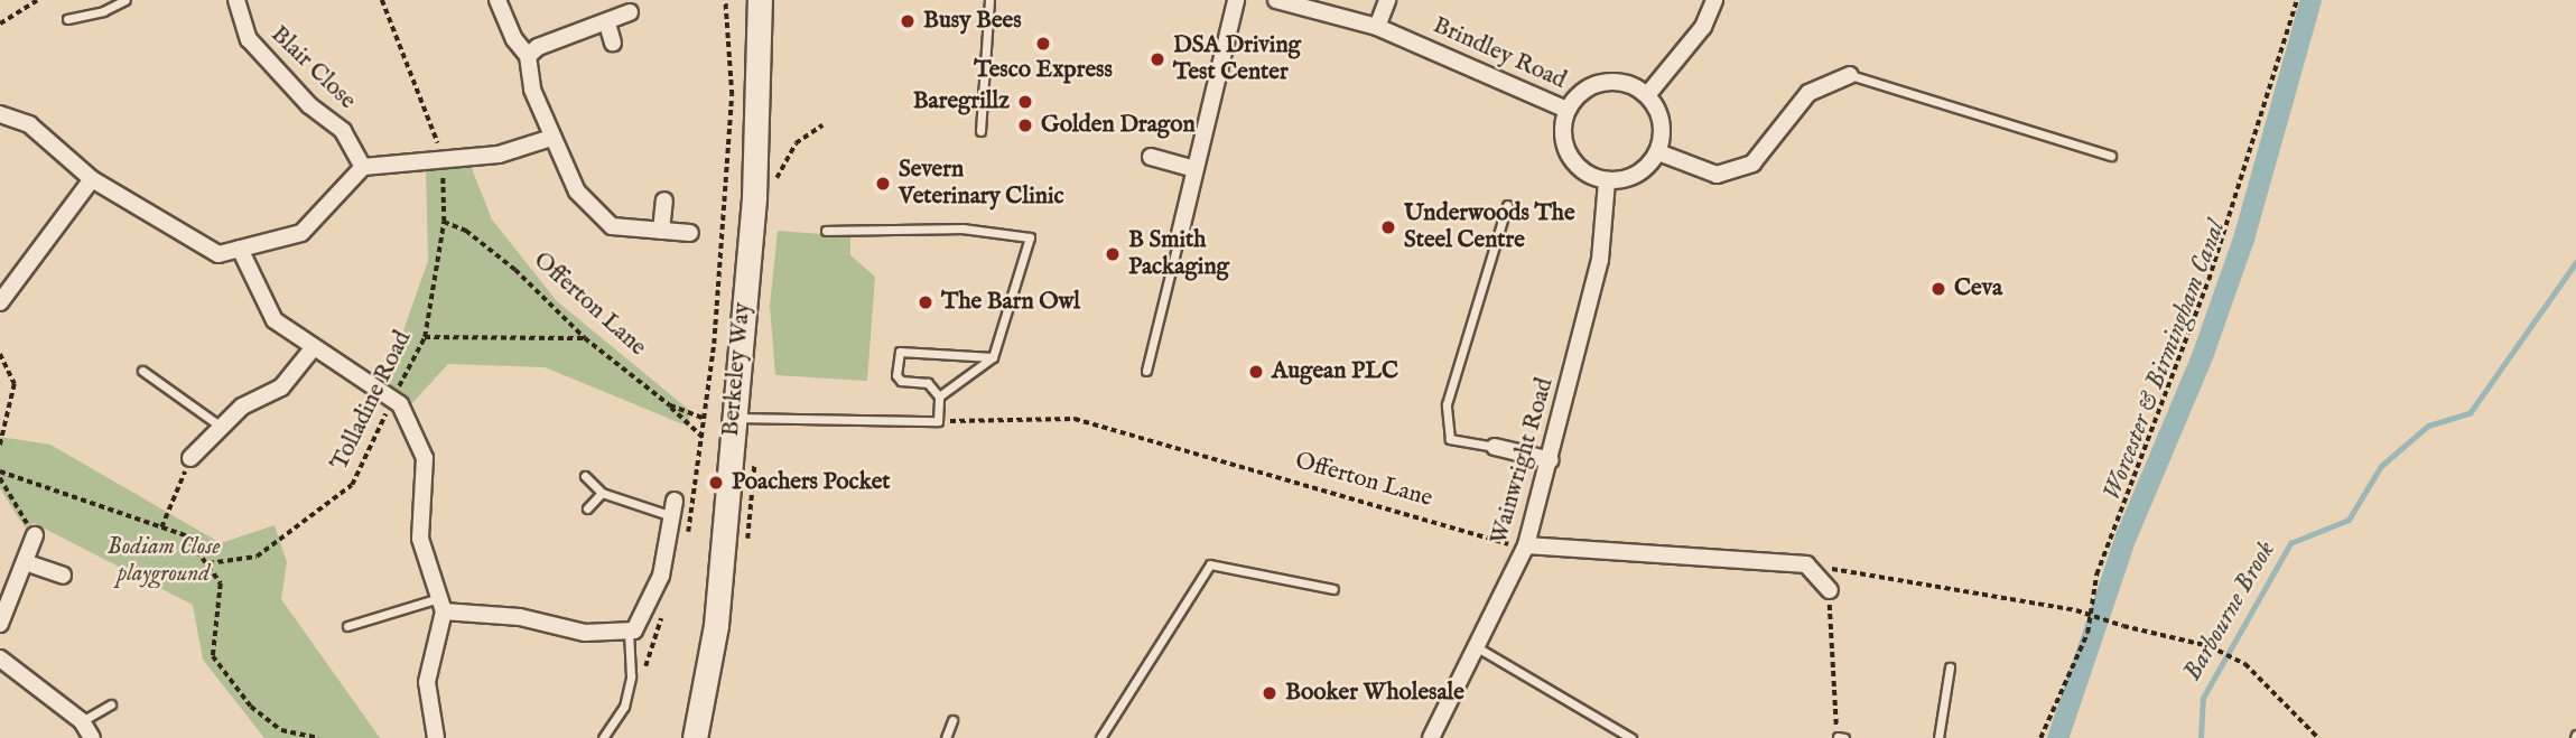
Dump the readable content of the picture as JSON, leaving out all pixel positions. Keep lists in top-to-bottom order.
{
  "streets": {
    "main road": ["Berkeley Way"],
    "street": ["Brindley Road", "Blair Close", "Wainwright Road"],
    "path": ["Offerton Lane", "Tolladine Road"]
  },
  "crossings": [
    ["Brindley Road", "Wainwright Road"],
    ["Offerton Lane", "Tolladine Road"],
    ["Offerton Lane", "Wainwright Road"]
  ],
  "water": ["Worcester & Birmingham Canal", "Barbourne Brook"],
  "parks": ["Bodiam Close playground"],
  "places": [
    "Busy Bees",
    "Tesco Express",
    "DSA Driving Test Center",
    "Baregrillz",
    "Golden Dragon",
    "Severn Veterinary Clinic",
    "Underwoods The Steel Centre",
    "B Smith Packaging",
    "Ceva",
    "The Barn Owl",
    "Augean PLC",
    "Poachers Pocket",
    "Booker Wholesale"
  ]
}
